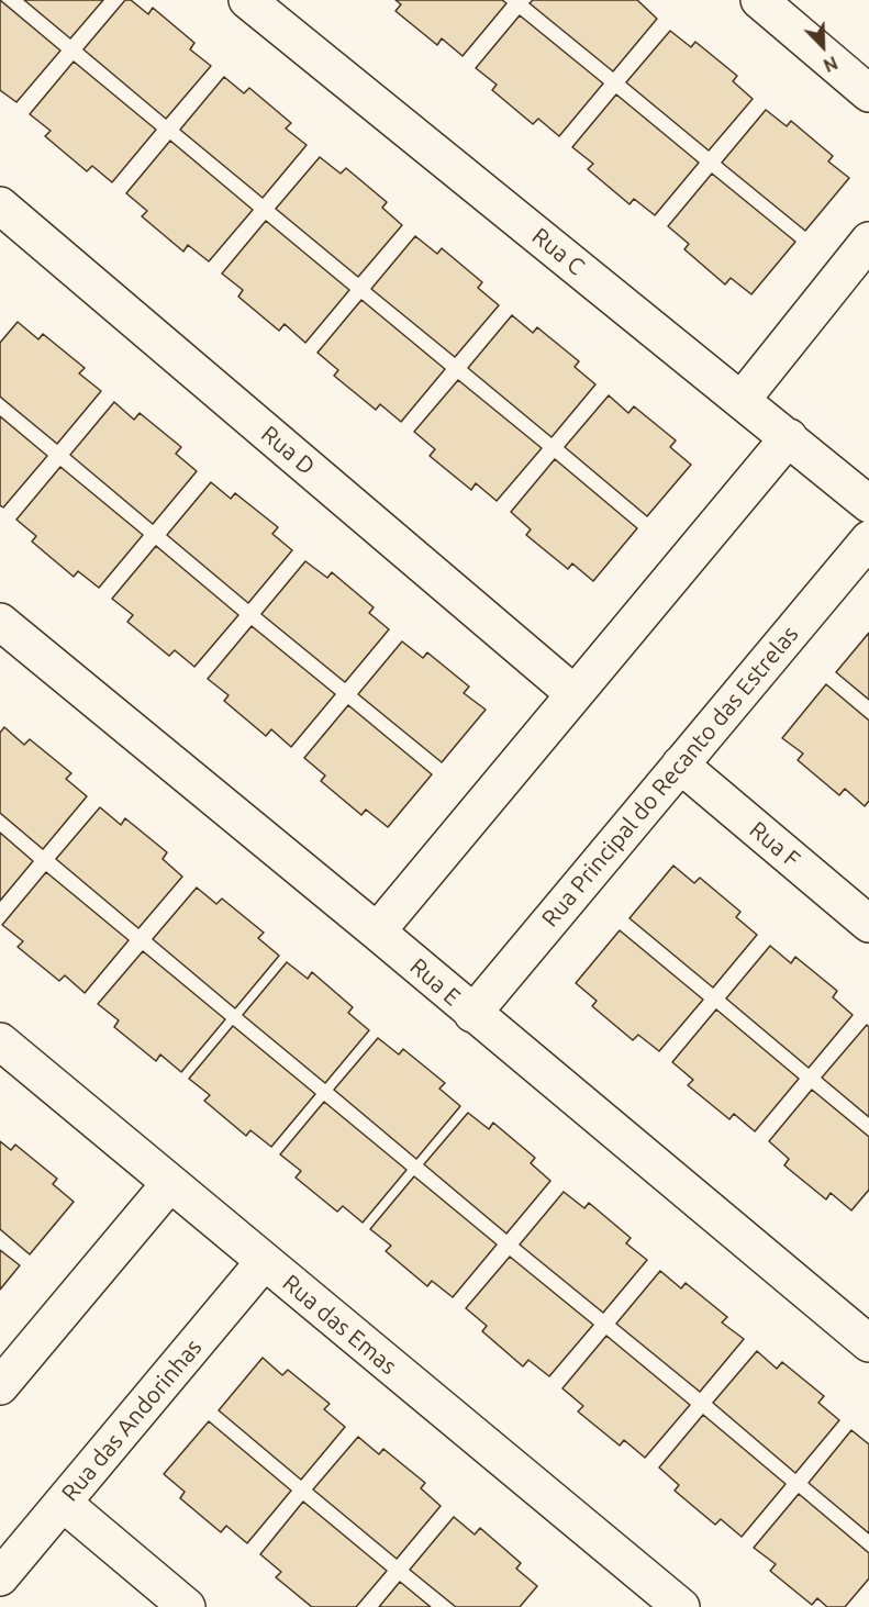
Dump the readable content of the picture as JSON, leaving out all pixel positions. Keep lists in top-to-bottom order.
{
  "streets": {
    "street": [
      "Rua C",
      "Rua D",
      "Rua Principal do Recanto das Estrelas",
      "Rua F",
      "Rua E",
      "Rua das Emas",
      "Rua das Andorinhas"
    ]
  },
  "crossings": [
    ["Rua Principal do Recanto das Estrelas", "Rua F"],
    ["Rua Principal do Recanto das Estrelas", "Rua E"],
    ["Rua das Emas", "Rua das Andorinhas"]
  ],
  "north": "bottom right"
}
